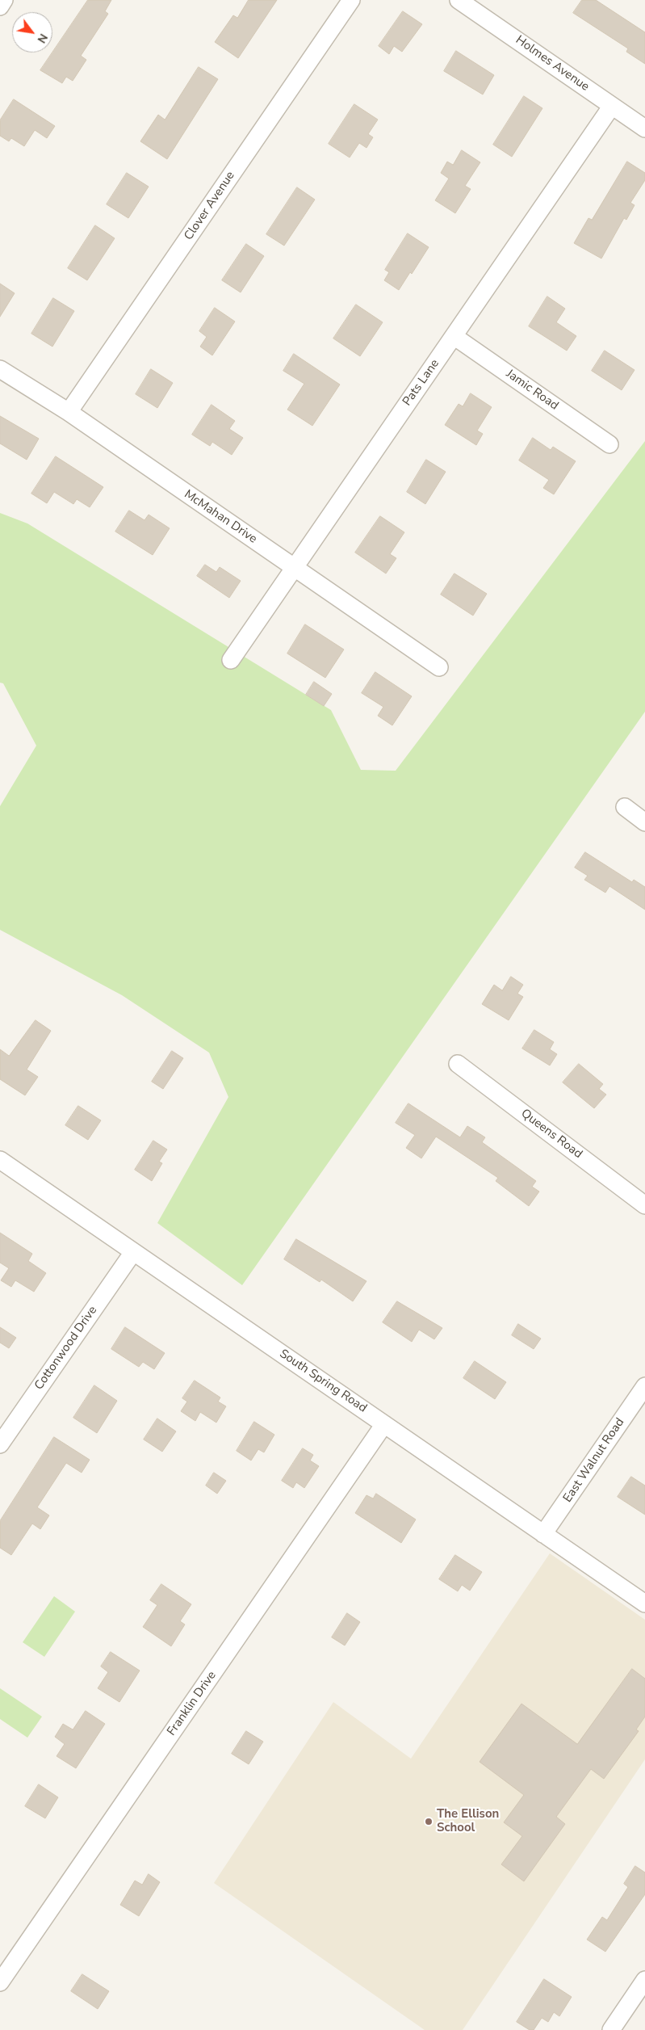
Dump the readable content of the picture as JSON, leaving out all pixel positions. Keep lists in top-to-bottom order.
{
  "streets": {
    "street": [
      "Holmes Avenue",
      "Clover Avenue",
      "Pats Lane",
      "Jamic Road",
      "McMahan Drive",
      "Queens Road",
      "Cottonwood Drive",
      "South Spring Road",
      "East Walnut Road",
      "Franklin Drive"
    ]
  },
  "crossings": [
    ["Holmes Avenue", "Pats Lane"],
    ["Clover Avenue", "McMahan Drive"],
    ["Pats Lane", "Jamic Road"],
    ["Pats Lane", "McMahan Drive"],
    ["Cottonwood Drive", "South Spring Road"],
    ["South Spring Road", "East Walnut Road"],
    ["South Spring Road", "Franklin Drive"]
  ],
  "places": ["The Ellison School"],
  "north": "bottom right"
}
